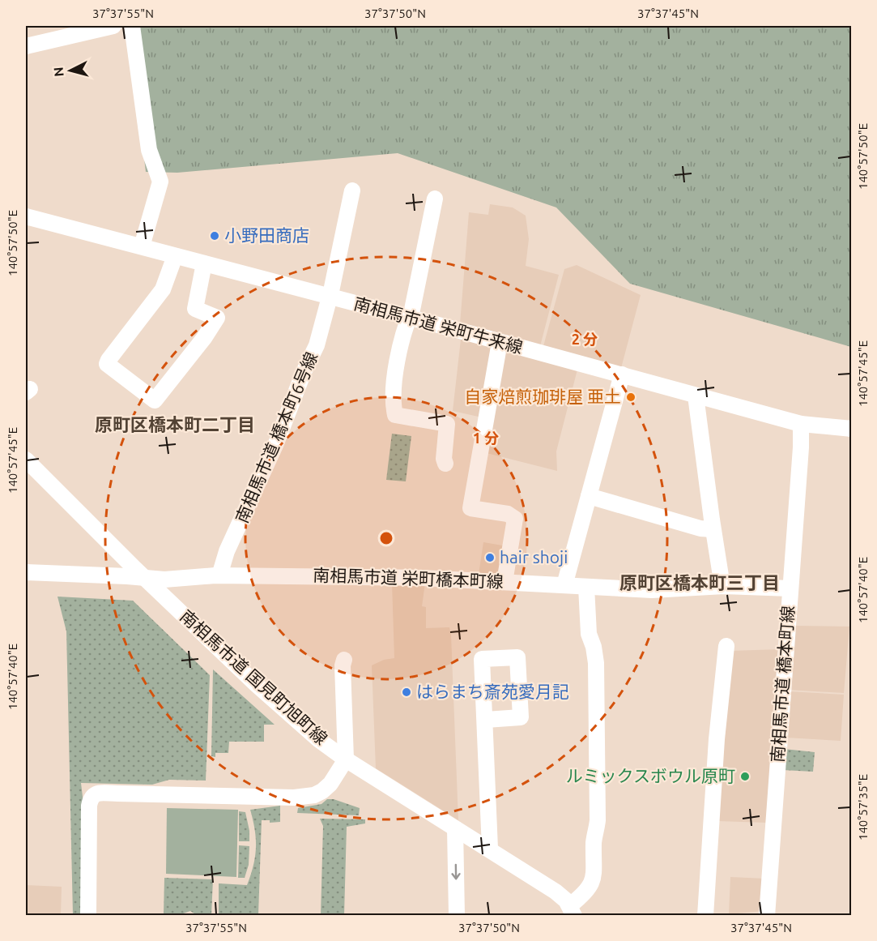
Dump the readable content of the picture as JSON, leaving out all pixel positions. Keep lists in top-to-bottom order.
{
  "streets": {
    "street": [
      "南相馬市道 栄町牛来線",
      "南相馬市道 橋本町6号線",
      "南相馬市道 栄町橋本町線",
      "南相馬市道 国見町旭町線",
      "南相馬市道 橋本町線"
    ]
  },
  "crossings": [
    ["南相馬市道 栄町牛来線", "南相馬市道 橋本町6号線"],
    ["南相馬市道 栄町牛来線", "南相馬市道 橋本町線"],
    ["南相馬市道 橋本町6号線", "南相馬市道 栄町橋本町線"],
    ["南相馬市道 栄町橋本町線", "南相馬市道 国見町旭町線"],
    ["南相馬市道 栄町橋本町線", "南相馬市道 橋本町線"]
  ],
  "districts": ["原町区橋本町二丁目", "原町区橋本町三丁目"],
  "places": [
    "小野田商店",
    "自家焙煎珈琲屋 亜土",
    "hair shoji",
    "はらまち斎苑愛月記",
    "ルミックスボウル原町"
  ],
  "north": "left",
  "coordinates": [
    "37°37'55\"N",
    "37°37'50\"N",
    "37°37'45\"N",
    "140°57'50\"E",
    "140°57'45\"E",
    "140°57'40\"E",
    "140°57'35\"E"
  ],
  "rings": ["2 分", "1 分"]
}
